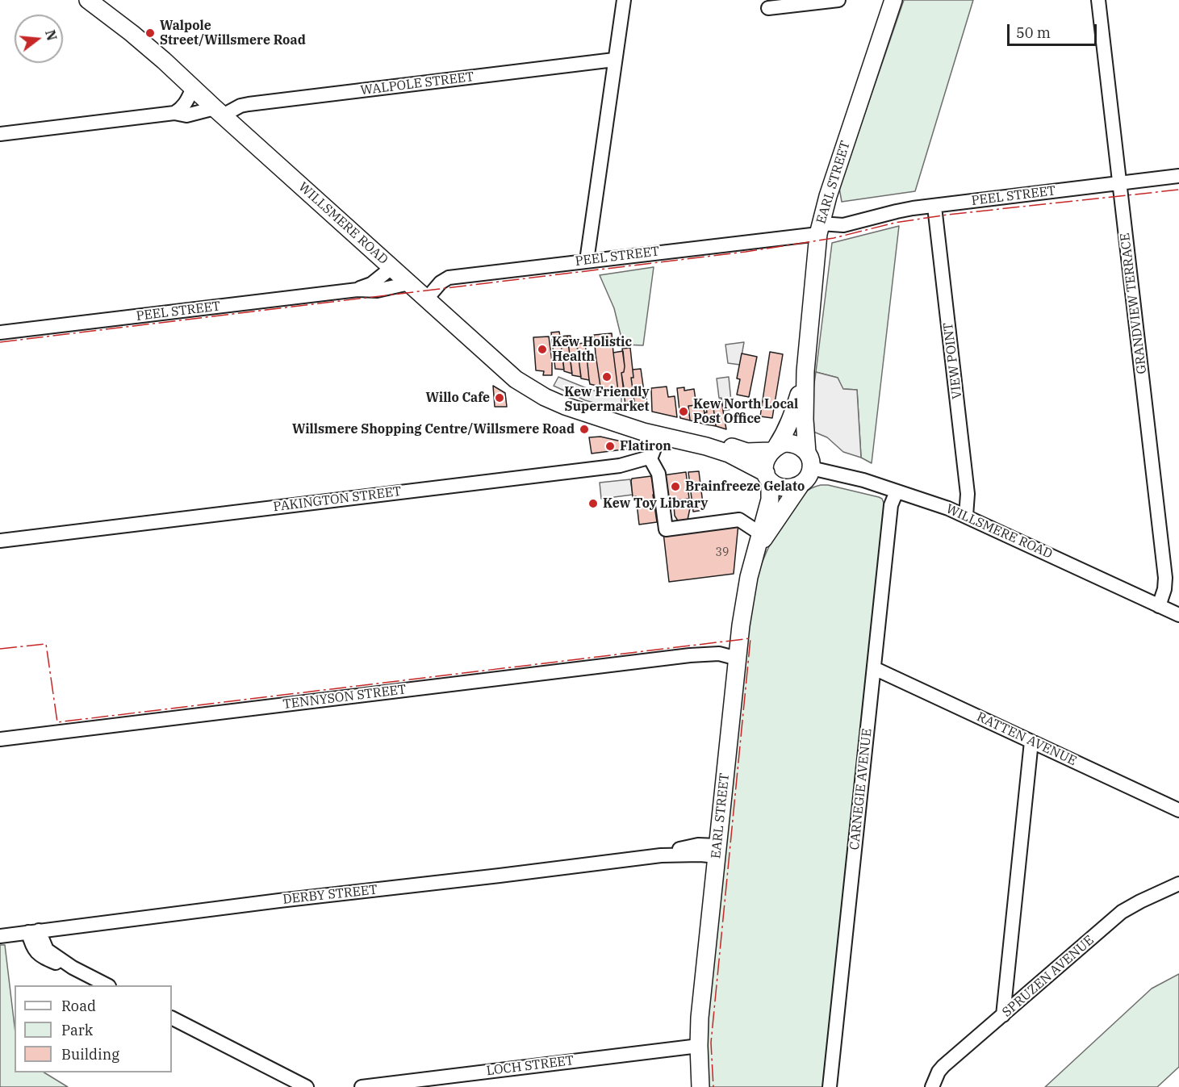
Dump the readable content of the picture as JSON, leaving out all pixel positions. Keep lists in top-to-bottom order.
{
  "streets": {
    "main road": ["EARL STREET", "WILLSMERE ROAD"],
    "street": [
      "WALPOLE STREET",
      "PEEL STREET",
      "GRANDVIEW TERRACE",
      "VIEW POINT",
      "PAKINGTON STREET",
      "TENNYSON STREET",
      "RATTEN AVENUE",
      "CARNEGIE AVENUE",
      "DERBY STREET",
      "SPRUZEN AVENUE",
      "LOCH STREET"
    ]
  },
  "crossings": [
    ["WALPOLE STREET", "WILLSMERE ROAD"],
    ["EARL STREET", "PEEL STREET"],
    ["EARL STREET", "WILLSMERE ROAD"],
    ["EARL STREET", "TENNYSON STREET"],
    ["EARL STREET", "DERBY STREET"],
    ["EARL STREET", "LOCH STREET"],
    ["PEEL STREET", "WILLSMERE ROAD"],
    ["PEEL STREET", "GRANDVIEW TERRACE"],
    ["PEEL STREET", "VIEW POINT"],
    ["WILLSMERE ROAD", "GRANDVIEW TERRACE"],
    ["WILLSMERE ROAD", "VIEW POINT"],
    ["WILLSMERE ROAD", "CARNEGIE AVENUE"],
    ["RATTEN AVENUE", "CARNEGIE AVENUE"]
  ],
  "places": [
    "Walpole Street/Willsmere Road",
    "Kew Holistic Health",
    "Kew Friendly Supermarket",
    "Willo Cafe",
    "Kew North Local Post Office",
    "Willsmere Shopping Centre/Willsmere Road",
    "Flatiron",
    "Brainfreeze Gelato",
    "Kew Toy Library"
  ],
  "house_numbers": ["39"],
  "legend": ["Road", "Park", "Building"],
  "scale_bar": "50 m",
  "north": "right"
}
